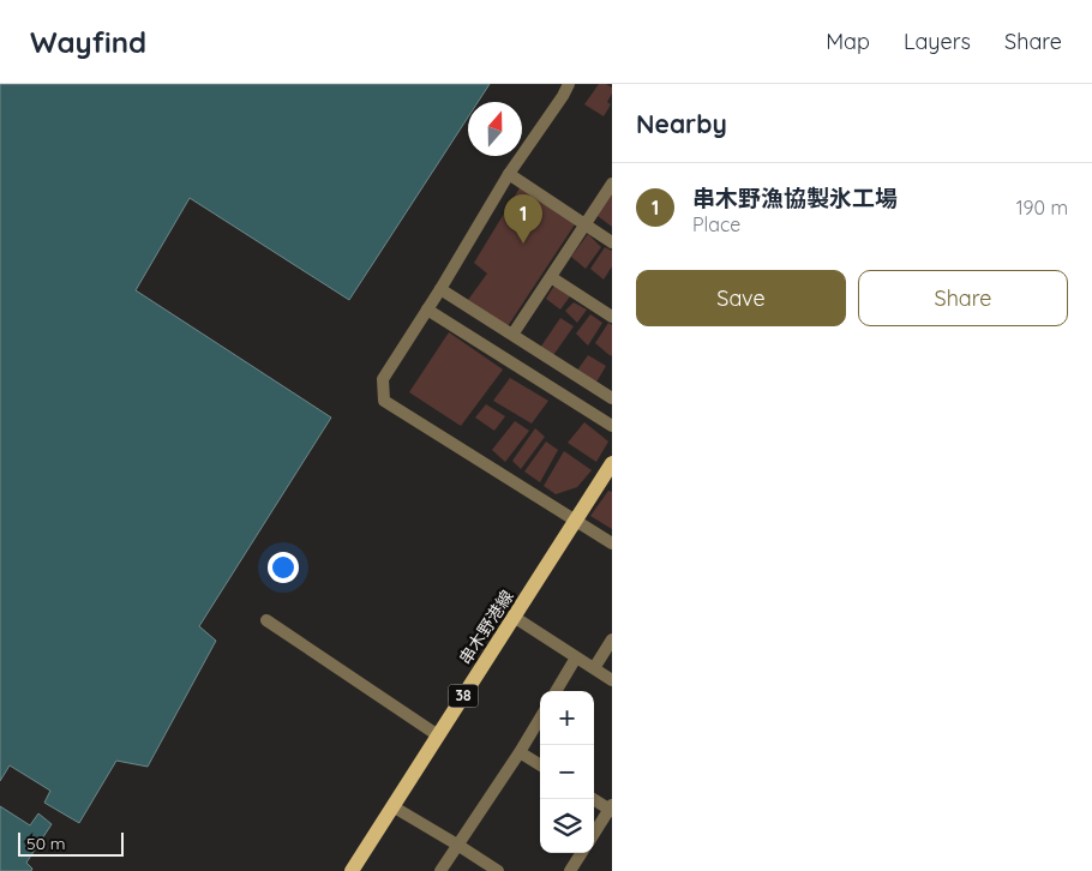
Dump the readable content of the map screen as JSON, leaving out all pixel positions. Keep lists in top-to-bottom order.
{
  "streets": {
    "main road": ["串木野港線", "38"]
  },
  "scale_bar": "50 m",
  "north": "top",
  "page": {
    "header": "Wayfind",
    "nav": ["Map", "Layers", "Share"],
    "heading": "Nearby",
    "list": [
      {
        "mark": "1",
        "name": "串木野漁協製氷工場",
        "note": "Place",
        "value": "190 m"
      }
    ],
    "pins": "1",
    "buttons": ["Save", "Share"],
    "map_buttons": ["+", "−"],
    "scale": "50 m"
  }
}
